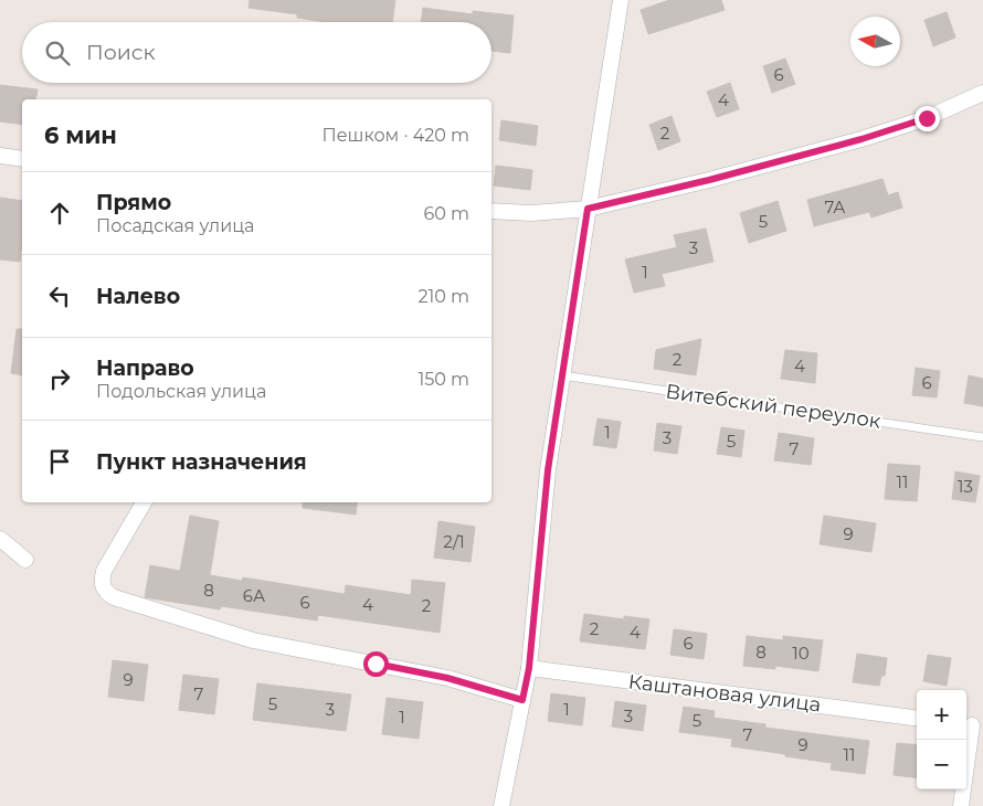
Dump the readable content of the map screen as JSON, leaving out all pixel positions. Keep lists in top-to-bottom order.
{
  "streets": {
    "street": ["Каштановая улица"],
    "lane": ["Витебский переулок"]
  },
  "house_numbers": [
    "6",
    "4",
    "2",
    "7А",
    "5",
    "3",
    "1",
    "2",
    "4",
    "6",
    "1",
    "3",
    "5",
    "7",
    "11",
    "13",
    "9",
    "2/1",
    "8",
    "6А",
    "6",
    "4",
    "2",
    "2",
    "4",
    "6",
    "8",
    "10",
    "9",
    "7",
    "5",
    "3",
    "1",
    "3",
    "1",
    "5",
    "7",
    "9",
    "11"
  ],
  "north": "left",
  "page": {
    "search": "Поиск",
    "heading": ["6 мин", "Пешком · 420 m"],
    "list": [
      ["Прямо", "Посадская улица", "60 m"],
      ["Налево", "210 m"],
      ["Направо", "Подольская улица", "150 m"],
      "Пункт назначения"
    ],
    "map_buttons": ["+", "−"]
  }
}
